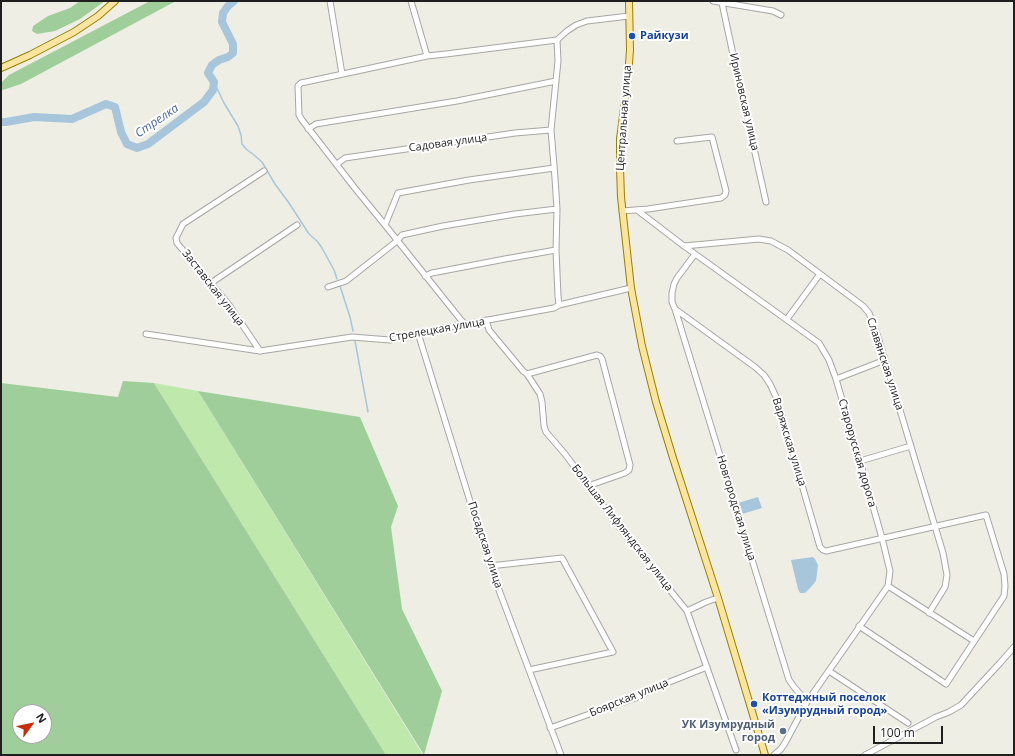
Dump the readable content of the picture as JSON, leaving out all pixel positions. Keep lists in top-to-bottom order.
{
  "streets": {
    "main road": ["Центральная улица"],
    "street": [
      "Ириновская улица",
      "Садовая улица",
      "Заставская улица",
      "Стрелецкая улица",
      "Славянская улица",
      "Варяжская улица",
      "Старорусская дорога",
      "Новгородская улица",
      "Большая Лифляндская улица",
      "Посадская улица",
      "Боярская улица"
    ]
  },
  "crossings": [
    ["Центральная улица", "Стрелецкая улица"],
    ["Заставская улица", "Стрелецкая улица"],
    ["Стрелецкая улица", "Большая Лифляндская улица"],
    ["Стрелецкая улица", "Посадская улица"],
    ["Славянская улица", "Варяжская улица"],
    ["Славянская улица", "Старорусская дорога"],
    ["Варяжская улица", "Старорусская дорога"],
    ["Варяжская улица", "Новгородская улица"],
    ["Большая Лифляндская улица", "Боярская улица"],
    ["Посадская улица", "Боярская улица"]
  ],
  "water": ["Стрелка"],
  "places": ["Райкузи", "Коттеджный поселок «Изумрудный город»", "УК Изумрудный город"],
  "scale_bar": "100 m",
  "north": "top right"
}
